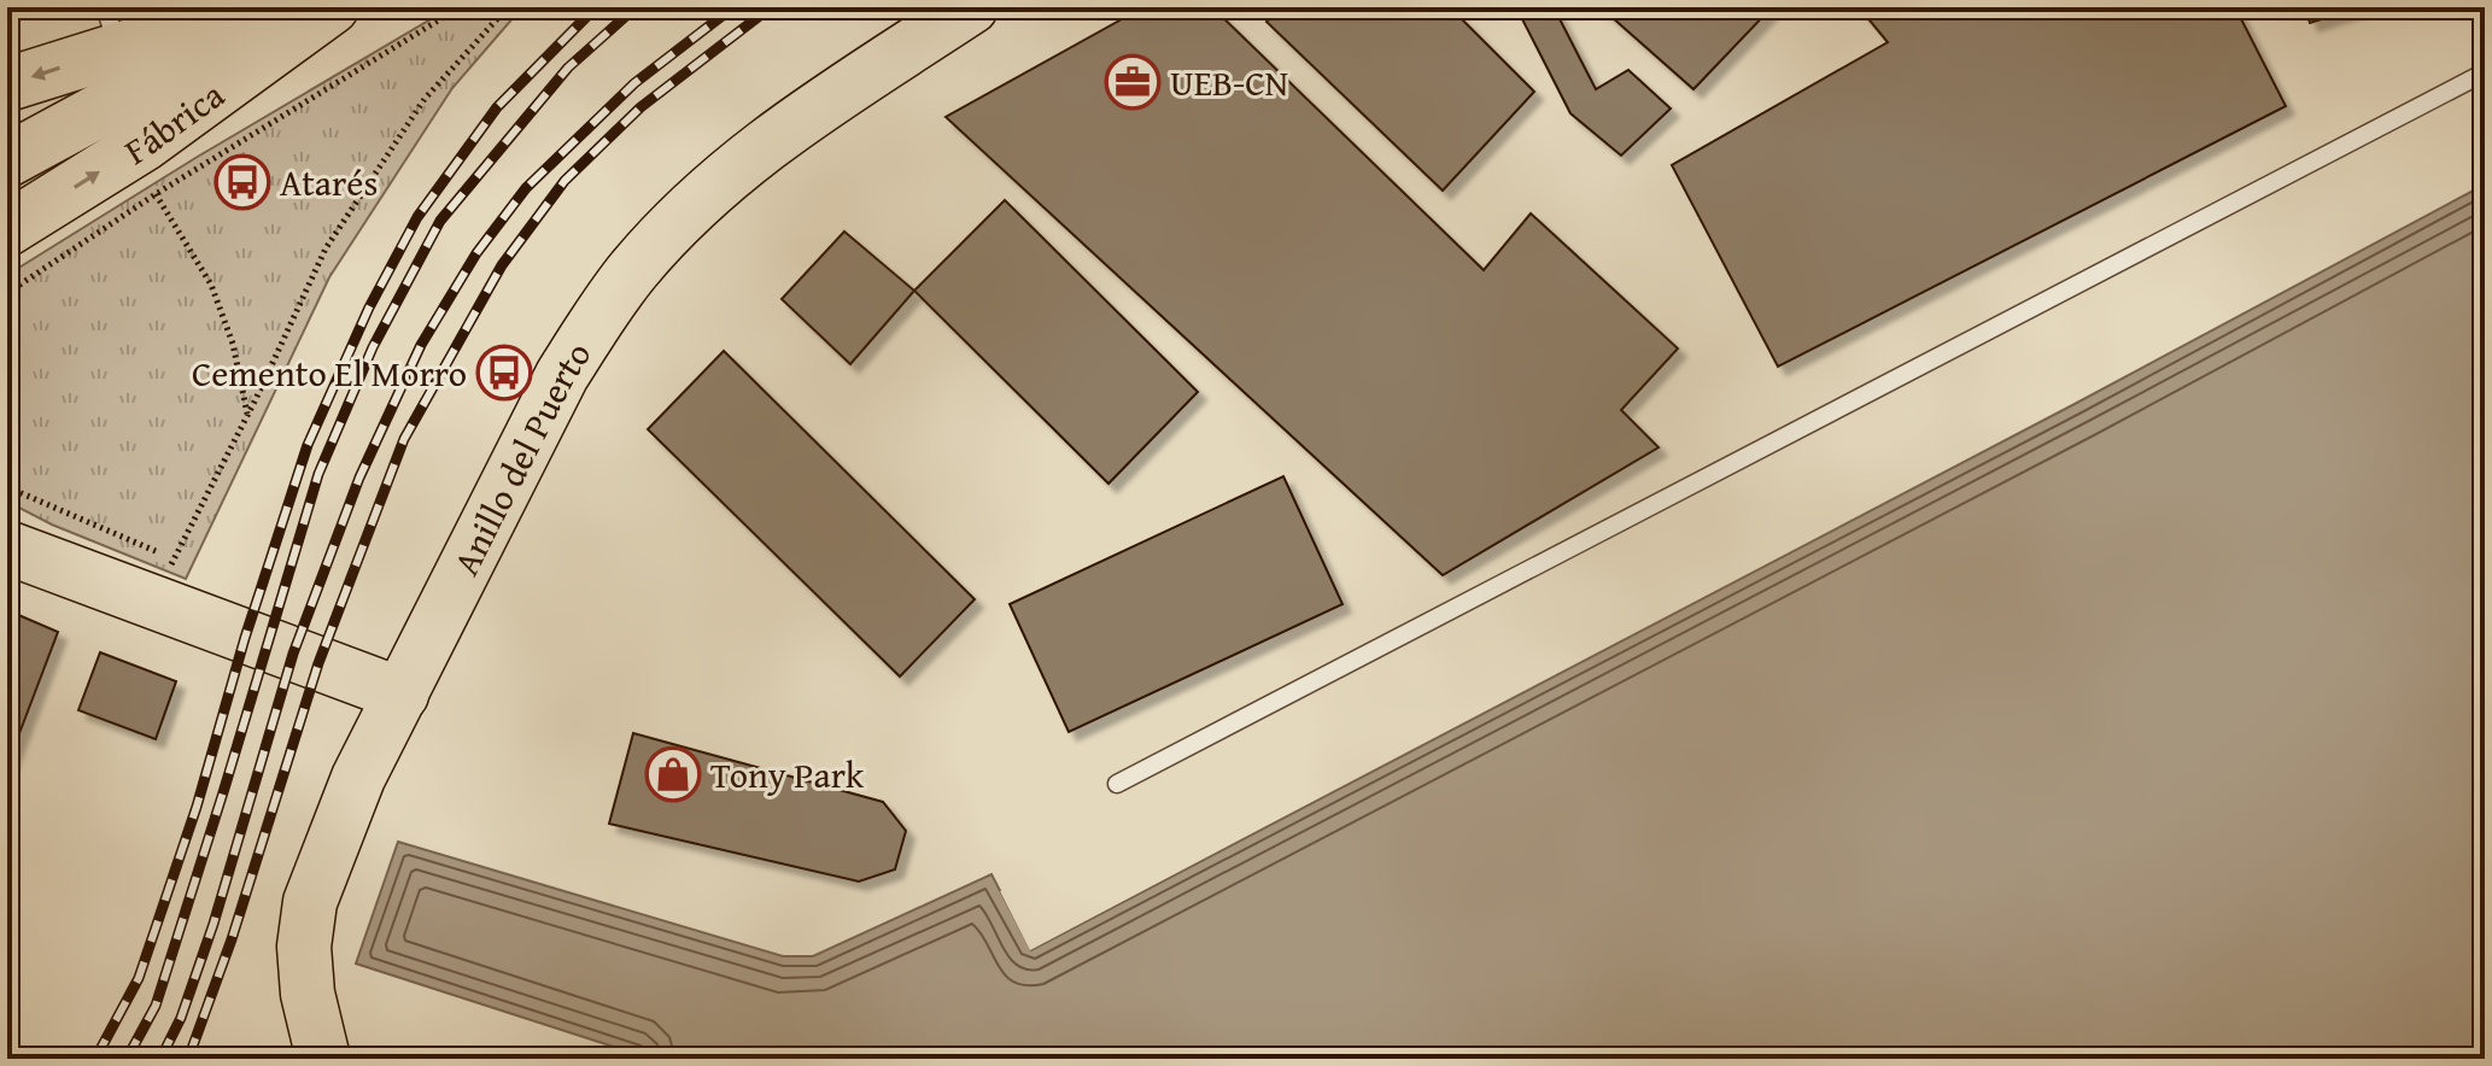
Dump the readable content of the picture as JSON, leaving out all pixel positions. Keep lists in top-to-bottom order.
{
  "streets": {
    "main road": ["Fábrica", "Anillo del Puerto"]
  },
  "places": {
    "office": ["UEB-CN"],
    "bus stop": ["Atarés", "Cemento El Morro"],
    "shop": ["Tony Park"]
  }
}
